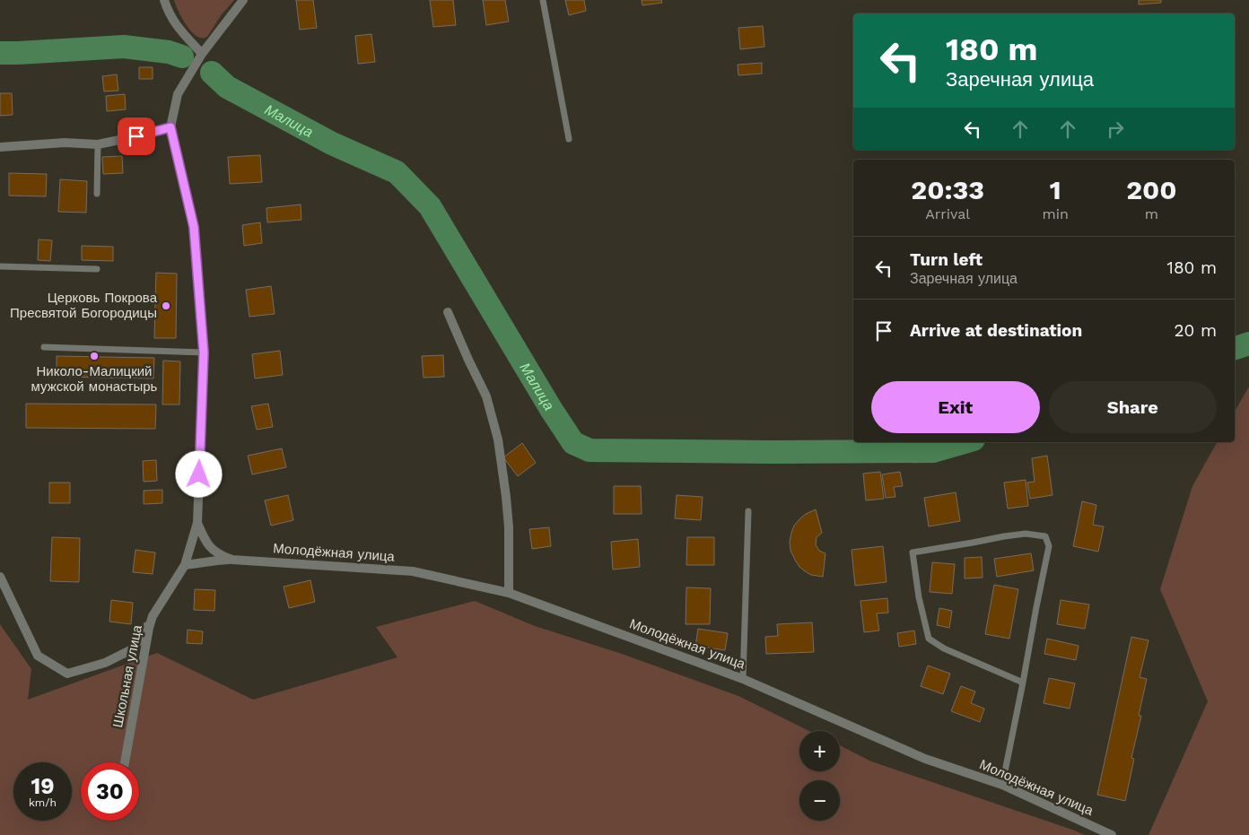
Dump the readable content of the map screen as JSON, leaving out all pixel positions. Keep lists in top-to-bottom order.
{
  "streets": {
    "street": ["Молодёжная улица", "Школьная улица"]
  },
  "crossings": [
    ["Молодёжная улица", "Школьная улица"]
  ],
  "water": ["Малица"],
  "places": ["Церковь Покрова Пресвятой Богородицы", "Николо-Малицкий мужской монастырь"],
  "page": {
    "turn": ["180 m", "Заречная улица"],
    "eta": [
      "20:33",
      "Arrival",
      "1",
      "min",
      "200",
      "m"
    ],
    "list": [
      {
        "name": "Turn left",
        "note": "Заречная улица",
        "value": "180 m"
      },
      {
        "name": "Arrive at destination",
        "value": "20 m"
      }
    ],
    "buttons": ["Exit", "Share"],
    "map_buttons": ["+", "−"],
    "speed": "19 km/h",
    "limit": "30"
  }
}
